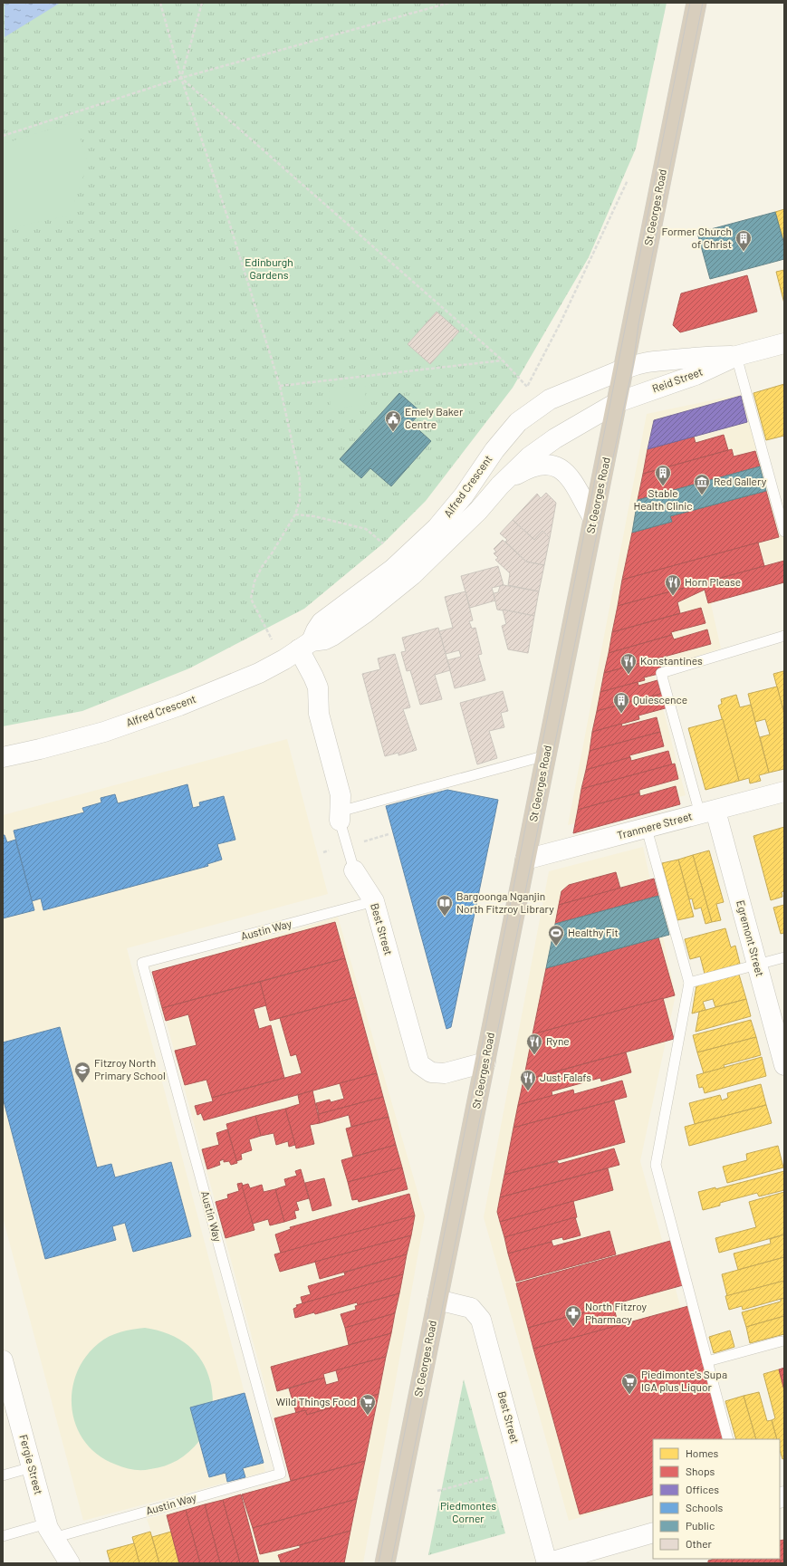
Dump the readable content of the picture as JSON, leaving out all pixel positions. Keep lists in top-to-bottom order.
{
  "streets": {
    "highway": ["St Georges Road"],
    "street": [
      "Reid Street",
      "Alfred Crescent",
      "Tranmere Street",
      "Best Street",
      "Egremont Street",
      "Fergie Street"
    ],
    "lane": ["Austin Way"]
  },
  "crossings": [
    ["St Georges Road", "Reid Street"],
    ["St Georges Road", "Alfred Crescent"],
    ["St Georges Road", "Tranmere Street"],
    ["St Georges Road", "Best Street"],
    ["Reid Street", "Alfred Crescent"],
    ["Alfred Crescent", "Best Street"],
    ["Tranmere Street", "Egremont Street"],
    ["Best Street", "Austin Way"],
    ["Austin Way", "Fergie Street"]
  ],
  "parks": ["Edinburgh Gardens", "Piedmontes Corner"],
  "places": {
    "building": ["Former Church of Christ", "Stable Health Clinic", "Quiescence"],
    "public building": ["Emely Baker Centre"],
    "museum": ["Red Gallery"],
    "restaurant": [
      "Horn Please",
      "Konstantines",
      "Ryne",
      "Just Falafs"
    ],
    "library": ["Bargoonga Nganjin North Fitzroy Library"],
    "sports": ["Healthy Fit"],
    "school or university": ["Fitzroy North Primary School"],
    "pharmacy": ["North Fitzroy Pharmacy"],
    "supermarket": ["Piedimonte's Supa IGA plus Liquor", "Wild Things Food"]
  },
  "legend": [
    "Homes",
    "Shops",
    "Offices",
    "Schools",
    "Public",
    "Other"
  ]
}
